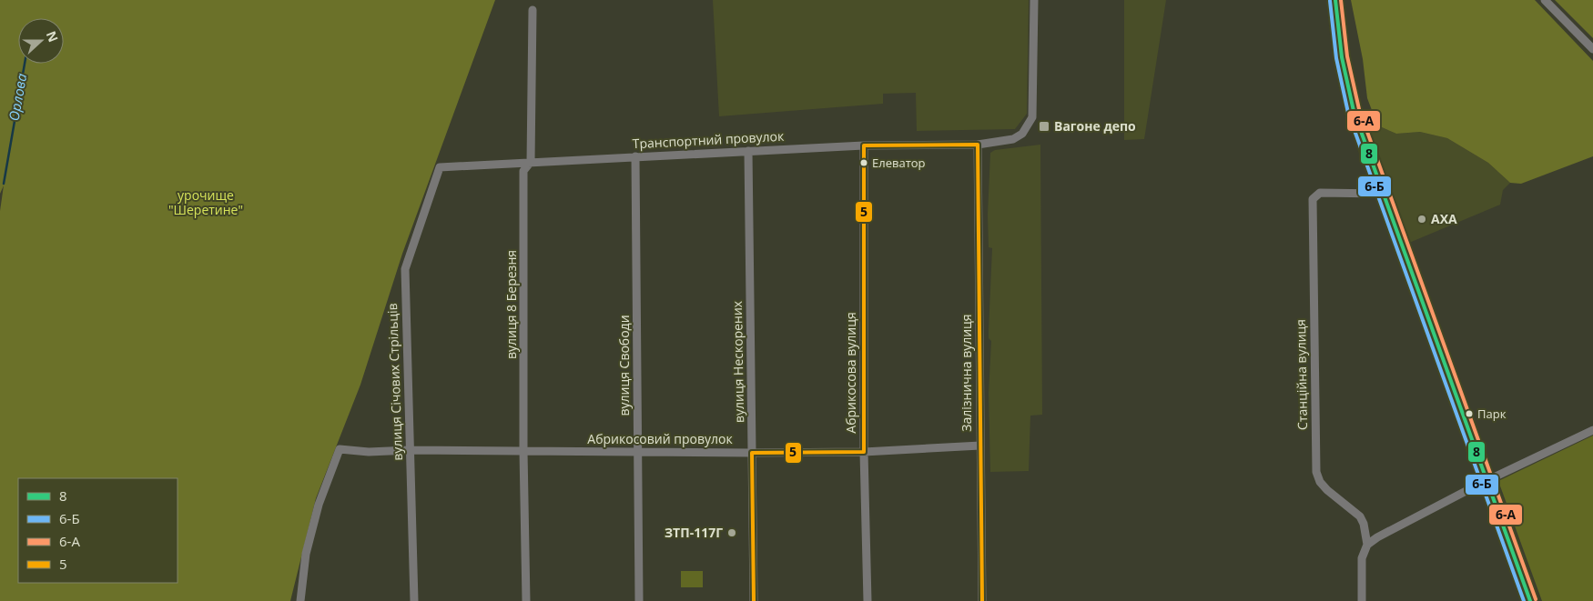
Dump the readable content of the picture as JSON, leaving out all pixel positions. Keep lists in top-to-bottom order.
{
  "streets": {
    "street": [
      "Транспортний провулок",
      "вулиця 8 Березня",
      "вулиця Нескорених",
      "вулиця Свободи",
      "Абрикосова вулиця",
      "Залізнична вулиця",
      "Станційна вулиця",
      "вулиця Січових Стрільців",
      "Абрикосовий провулок"
    ]
  },
  "crossings": [
    ["Транспортний провулок", "вулиця 8 Березня"],
    ["Транспортний провулок", "вулиця Нескорених"],
    ["Транспортний провулок", "вулиця Свободи"],
    ["Транспортний провулок", "Абрикосова вулиця"],
    ["Транспортний провулок", "Залізнична вулиця"],
    ["Транспортний провулок", "вулиця Січових Стрільців"],
    ["вулиця 8 Березня", "Абрикосовий провулок"],
    ["вулиця Нескорених", "Абрикосовий провулок"],
    ["вулиця Свободи", "Абрикосовий провулок"],
    ["Абрикосова вулиця", "Абрикосовий провулок"],
    ["Залізнична вулиця", "Абрикосовий провулок"],
    ["вулиця Січових Стрільців", "Абрикосовий провулок"]
  ],
  "water": ["Орлова"],
  "parks": ["урочище \"Шеретине\""],
  "places": {
    "transit": ["Вагоне депо"],
    "other": [
      "Елеватор",
      "AXA",
      "Парк",
      "ЗТП-117Г"
    ]
  },
  "lines": [
    "transit line 8",
    "transit line 6-А",
    "transit line 6-Б",
    "transit line 5"
  ],
  "legend": [
    "8",
    "6-Б",
    "6-А",
    "5"
  ],
  "north": "right"
}
